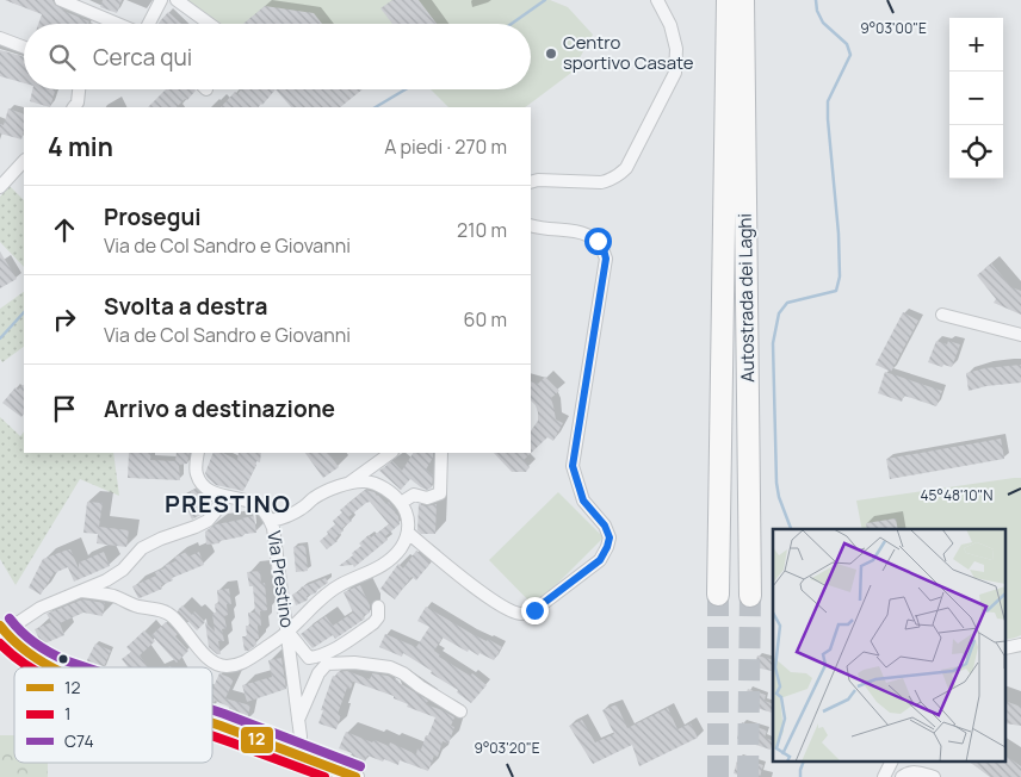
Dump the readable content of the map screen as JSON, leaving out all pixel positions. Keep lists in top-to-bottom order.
{
  "streets": {
    "highway": ["Autostrada dei Laghi"],
    "street": ["Via Prestino"]
  },
  "districts": ["PRESTINO"],
  "places": ["Centro sportivo Casate"],
  "lines": ["transit line C74", "transit line 12", "transit line 1"],
  "legend": ["12", "1", "C74"],
  "page": {
    "map_buttons": ["+", "−"],
    "search": "Cerca qui",
    "heading": ["4 min", "A piedi · 270 m"],
    "list": [
      ["Prosegui", "Via de Col Sandro e Giovanni", "210 m"],
      ["Svolta a destra", "Via de Col Sandro e Giovanni", "60 m"],
      "Arrivo a destinazione"
    ]
  },
  "coordinates": ["9°03'00\"E", "45°48'10\"N", "9°03'20\"E"]
}
